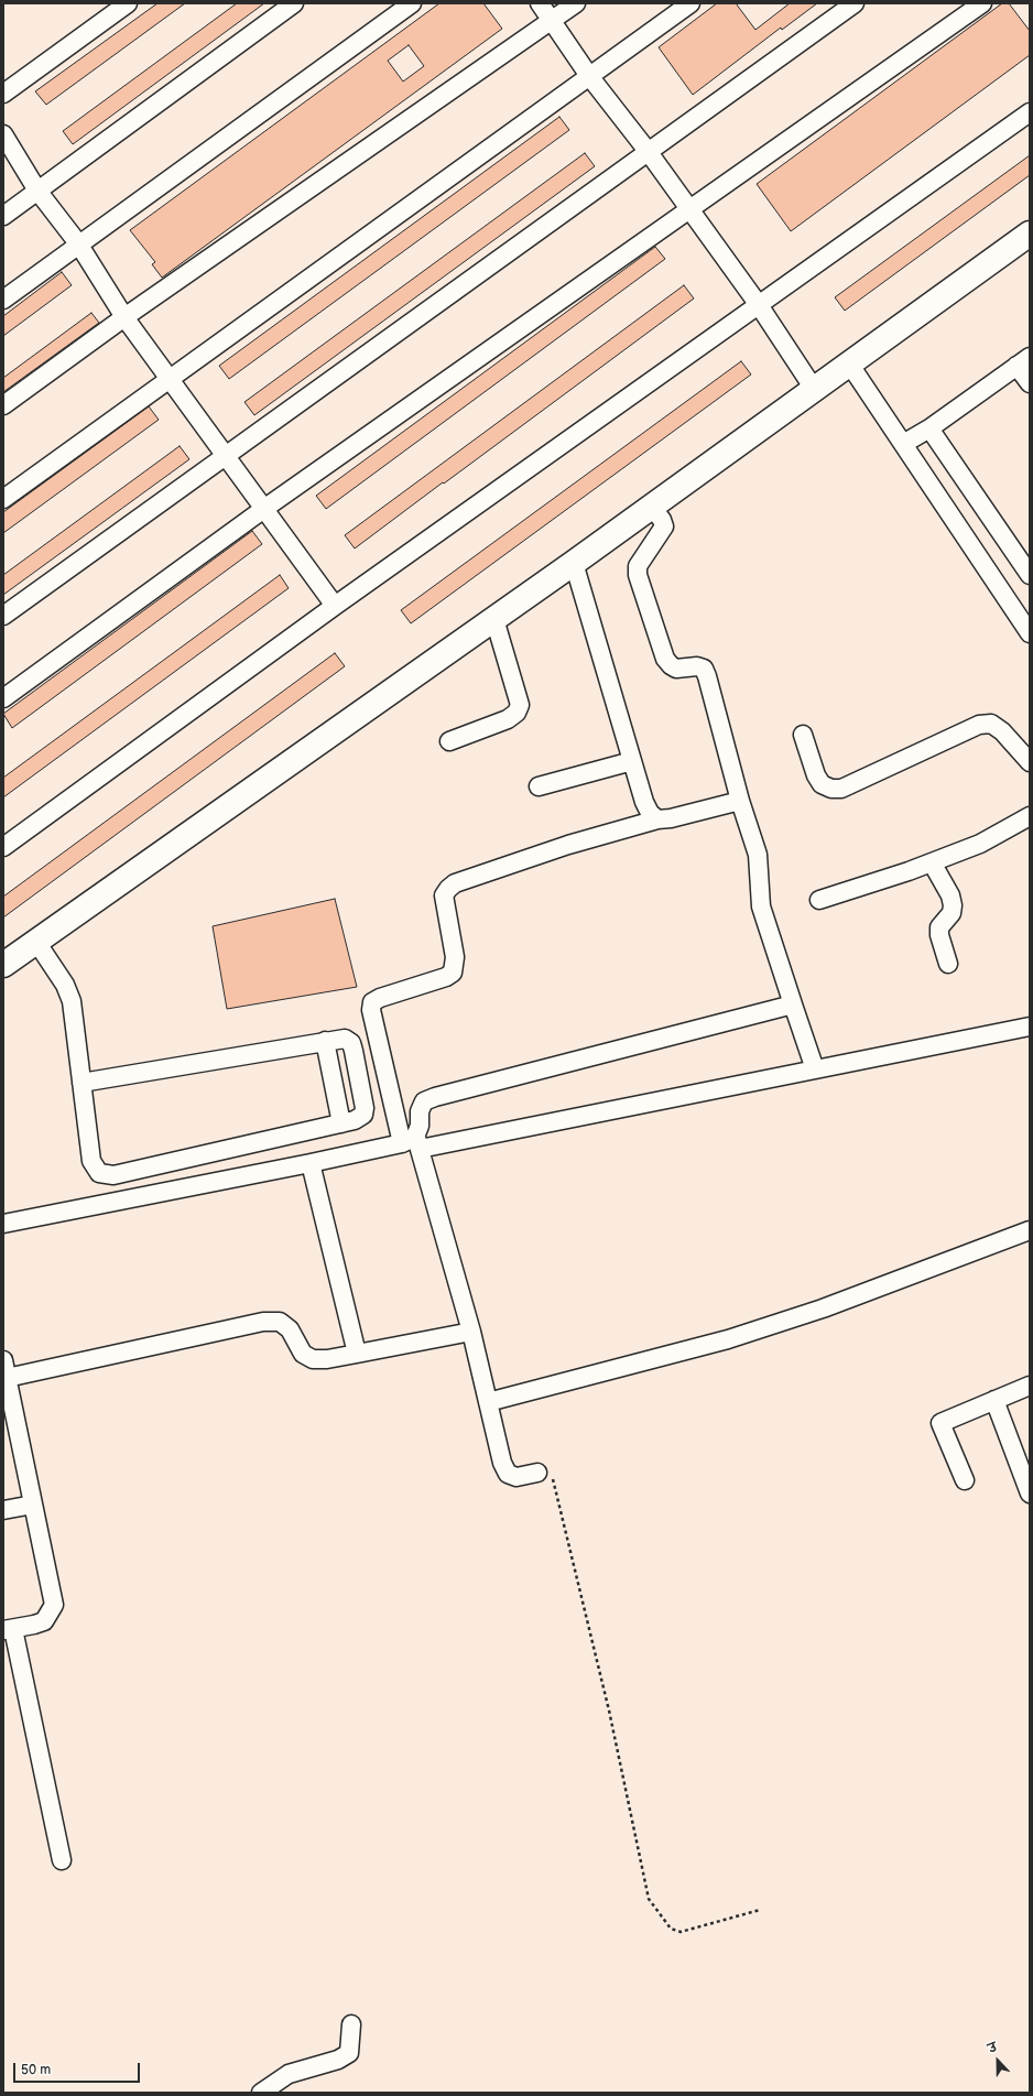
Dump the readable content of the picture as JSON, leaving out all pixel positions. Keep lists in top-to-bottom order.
{
  "scale_bar": "50 m",
  "north": "top"
}
